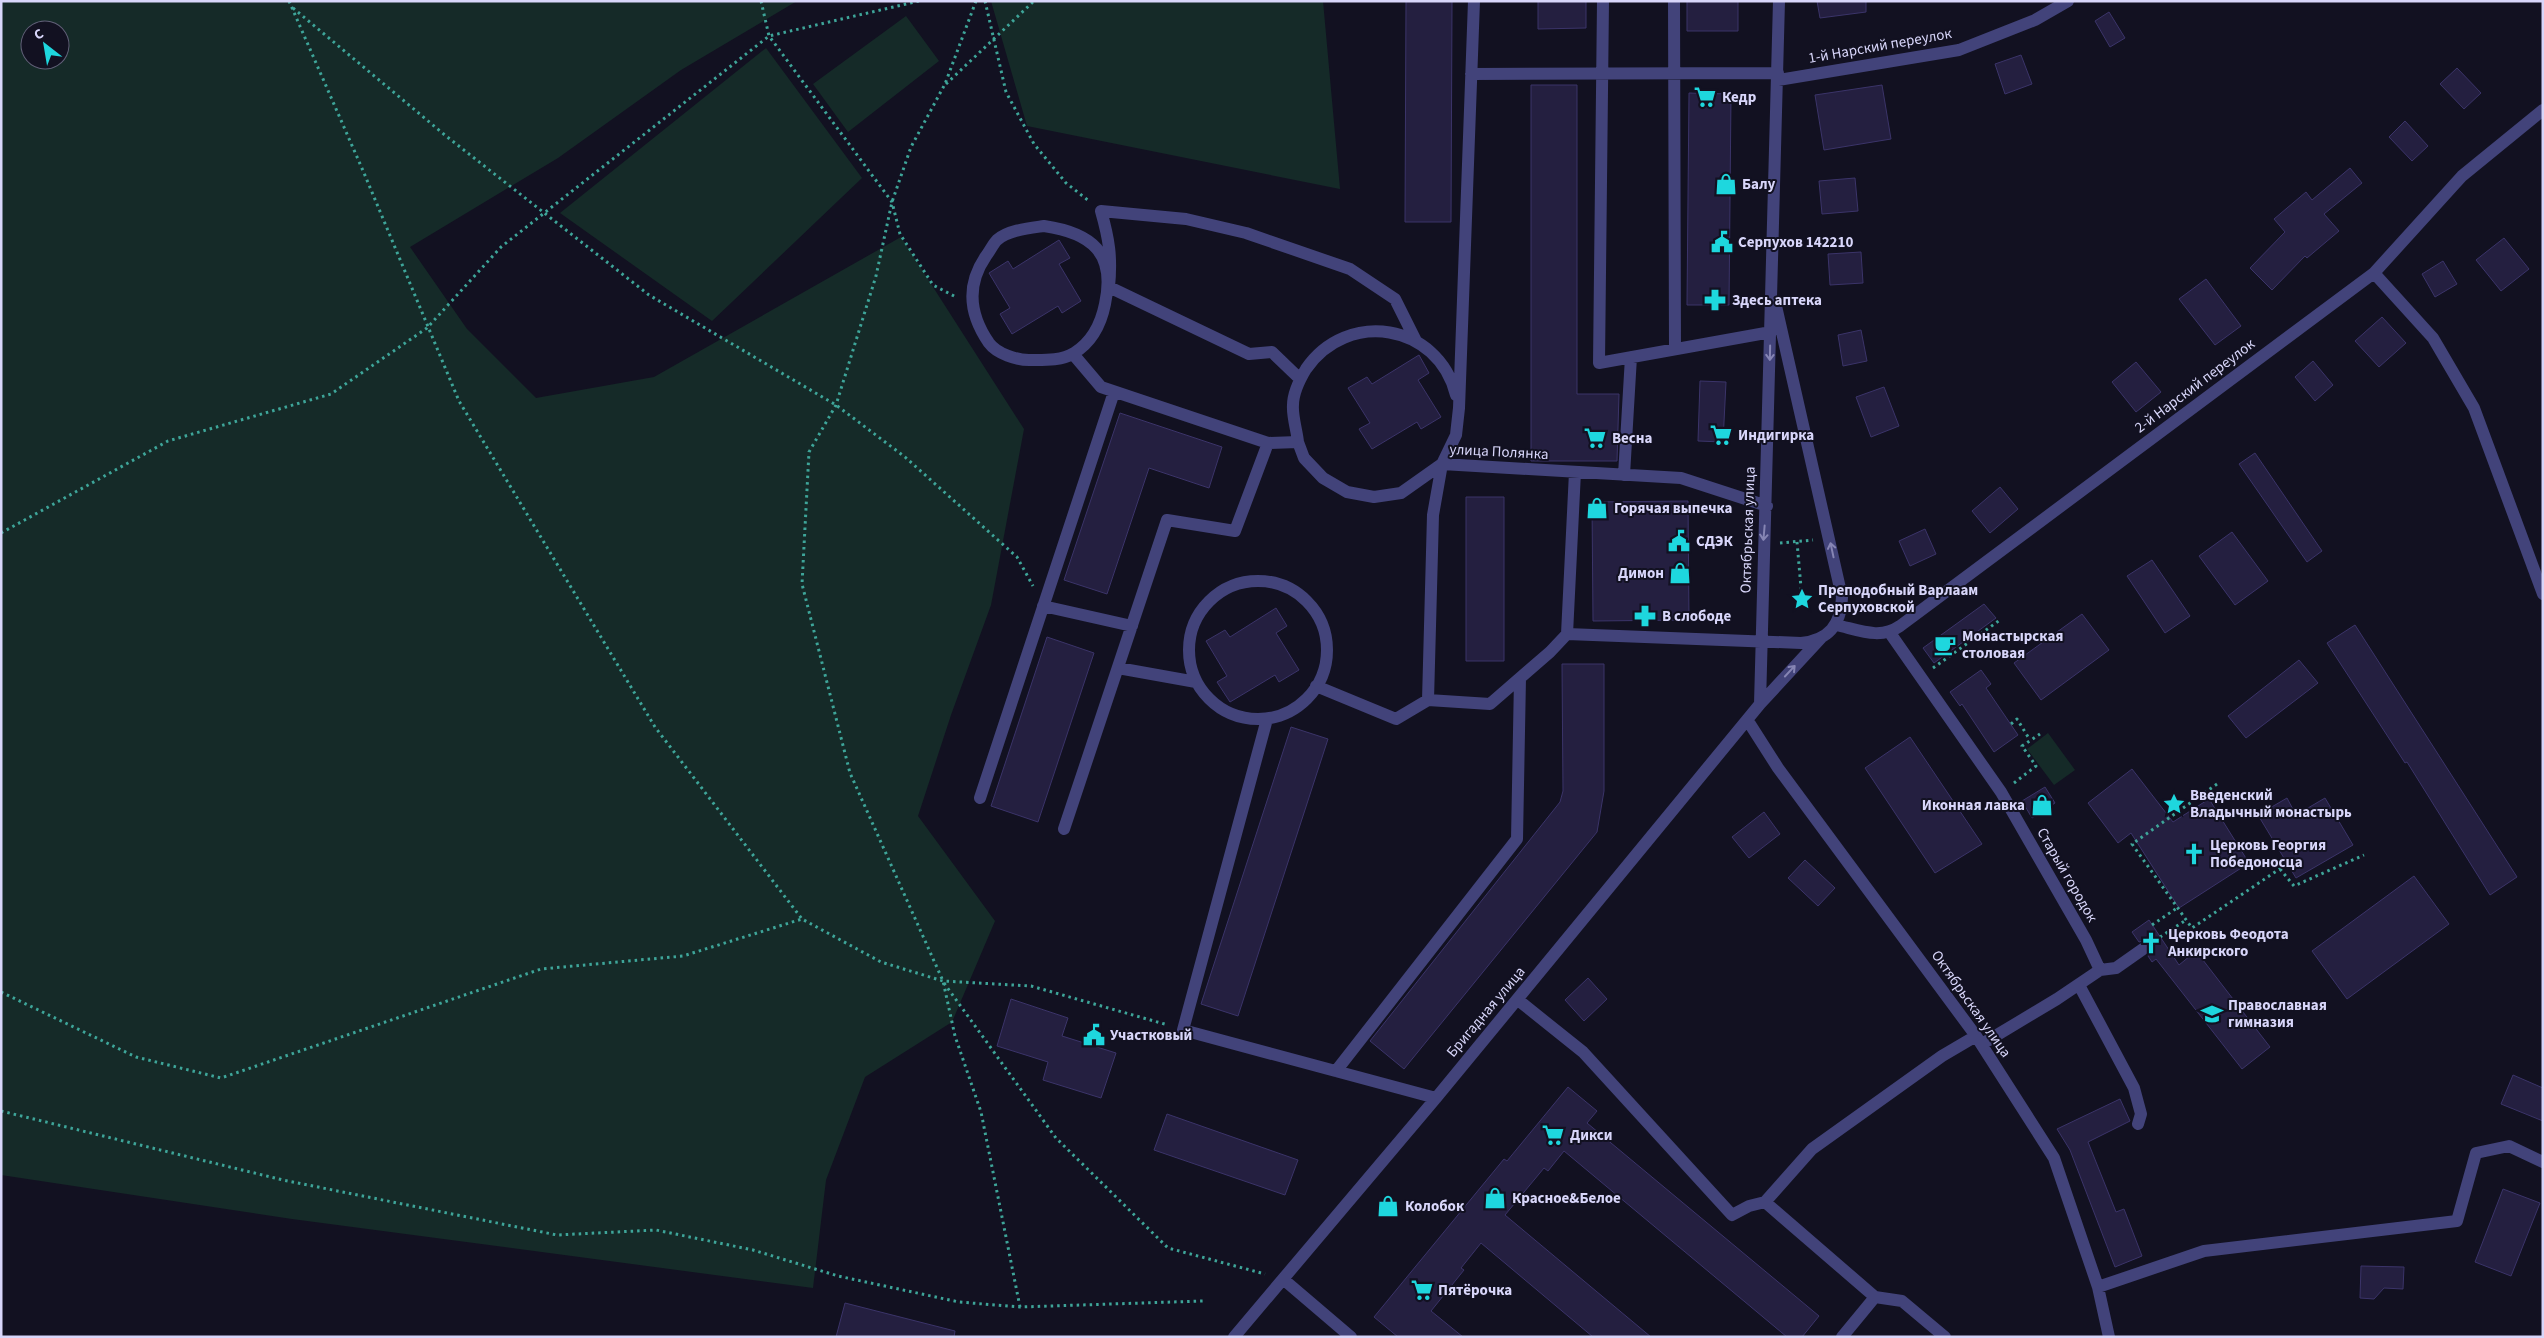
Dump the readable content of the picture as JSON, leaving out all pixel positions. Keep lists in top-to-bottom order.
{
  "streets": {
    "street": [
      "1-й Нарский переулок",
      "2-й Нарский переулок",
      "улица Полянка",
      "Октябрьская улица",
      "Старый городок",
      "Бригадная улица"
    ]
  },
  "crossings": [
    ["1-й Нарский переулок", "Октябрьская улица"],
    ["2-й Нарский переулок", "Старый городок"],
    ["улица Полянка", "Октябрьская улица"],
    ["Октябрьская улица", "Бригадная улица"]
  ],
  "places": {
    "supermarket": [
      "Кедр",
      "Индигирка",
      "Весна",
      "Дикси",
      "Пятёрочка"
    ],
    "shop": [
      "Балу",
      "Горячая выпечка",
      "Димон",
      "Иконная лавка",
      "Красное&Белое",
      "Колобок"
    ],
    "public building": ["Серпухов 142210", "СДЭК", "Участковый"],
    "pharmacy": ["Здесь аптека", "В слободе"],
    "place": ["Преподобный Варлаам Серпуховской", "Введенский Владычный монастырь"],
    "cafe": ["Монастырская столовая"],
    "church": ["Церковь Георгия Победоносца", "Церковь Феодота Анкирского"],
    "school or university": ["Православная гимназия"]
  },
  "north": "top left"
}
